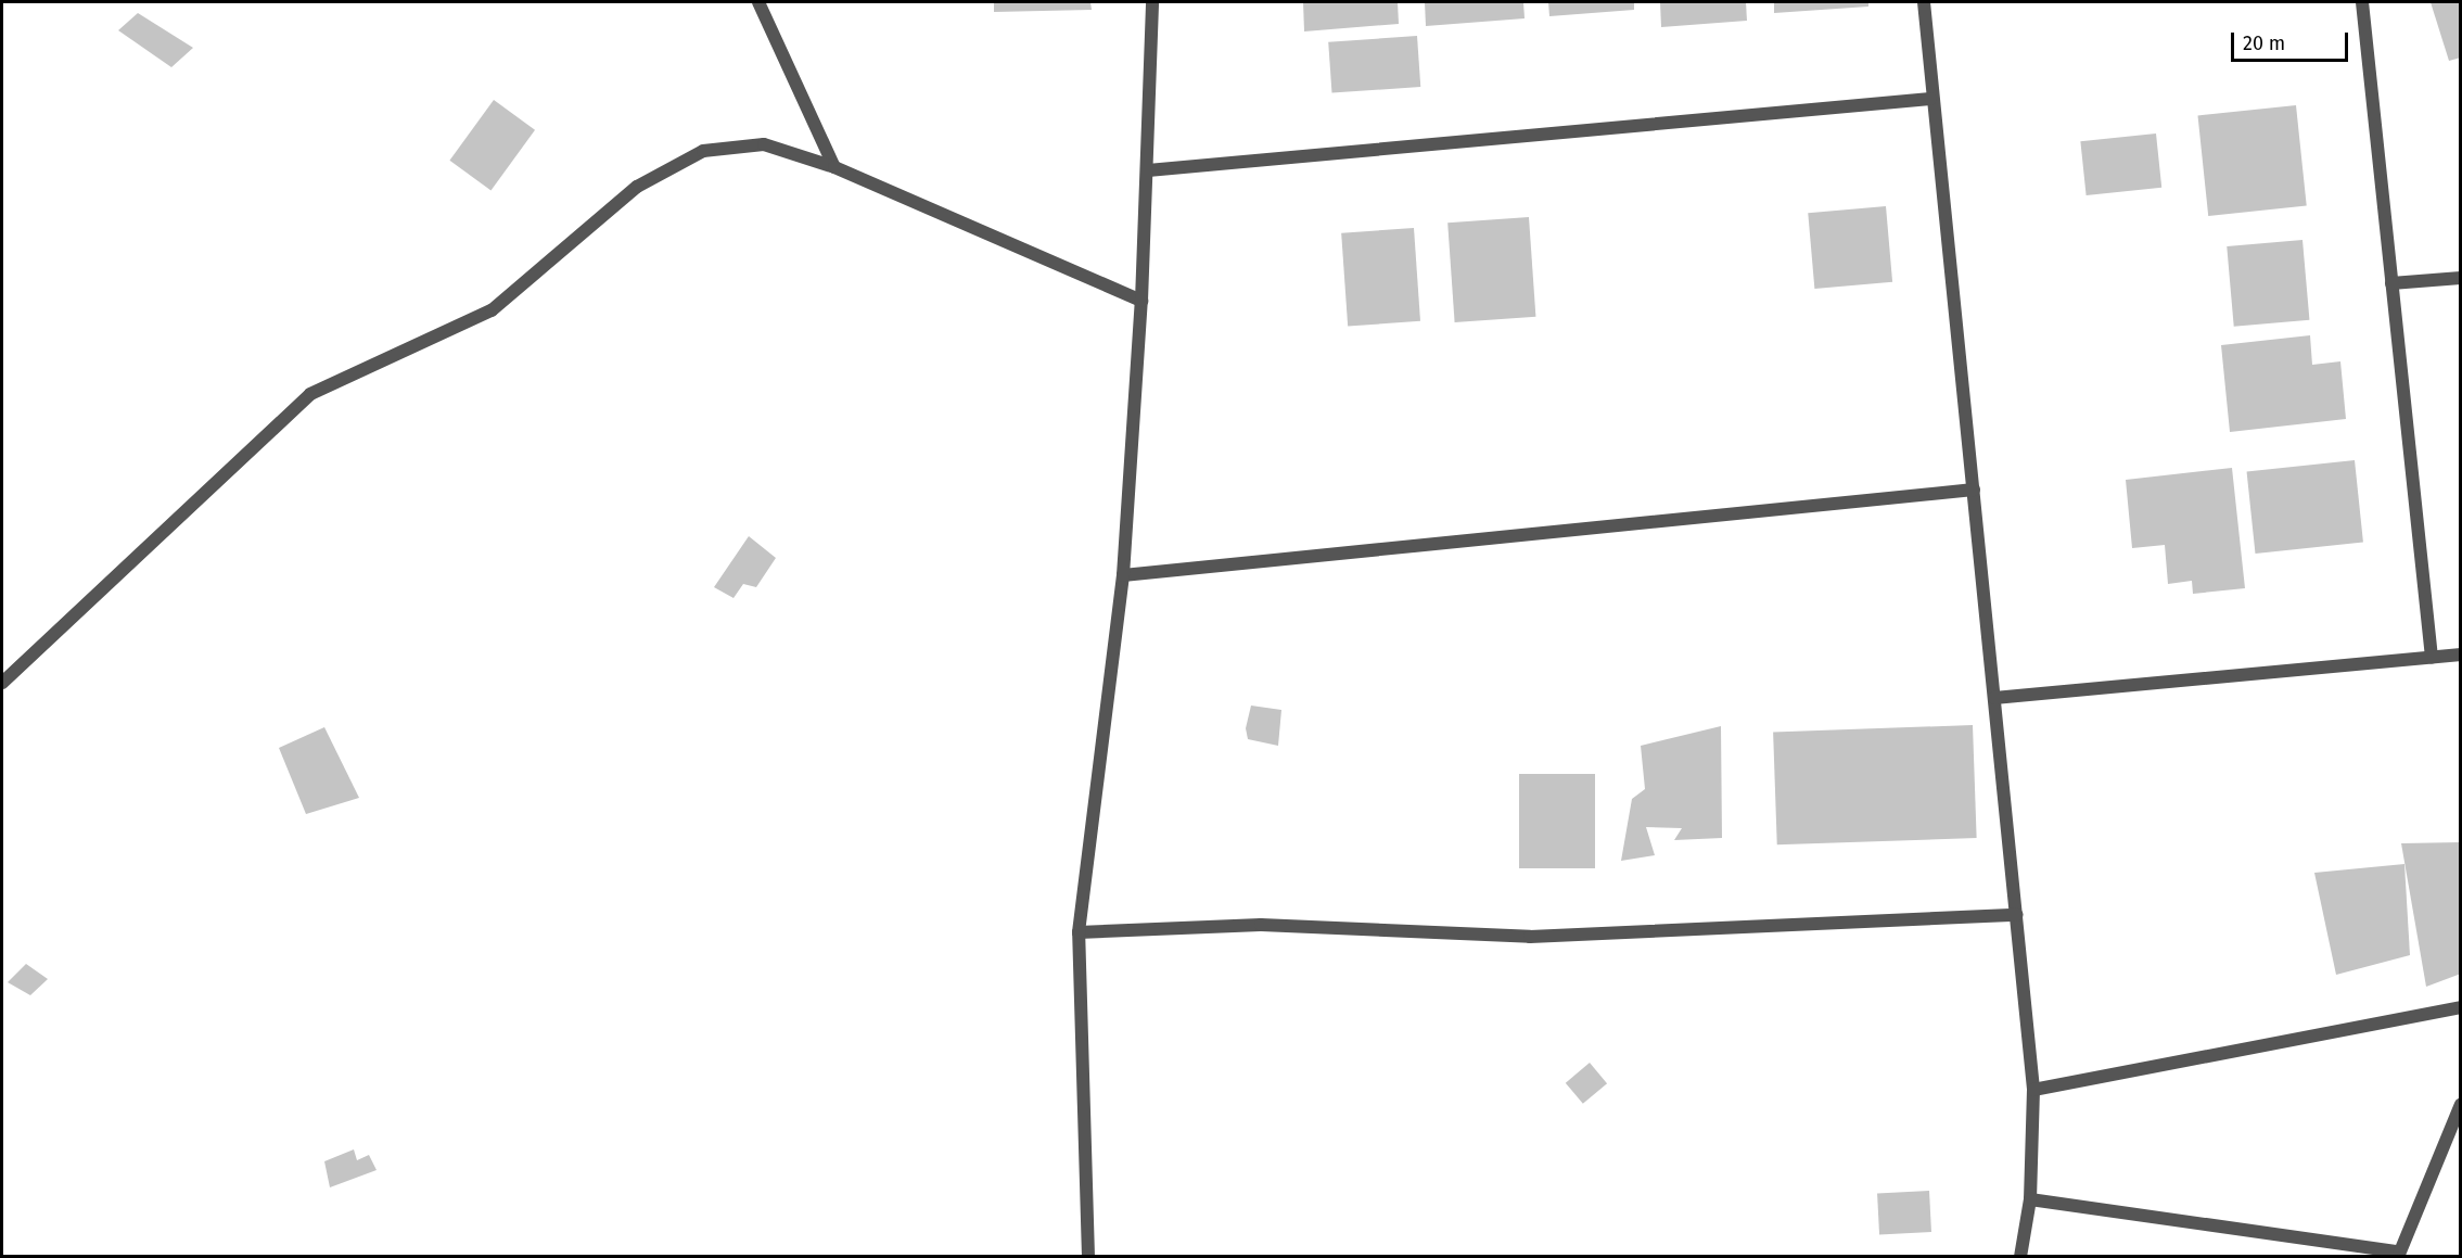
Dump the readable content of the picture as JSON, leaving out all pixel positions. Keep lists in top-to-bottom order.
{
  "scale_bar": "20 m"
}
